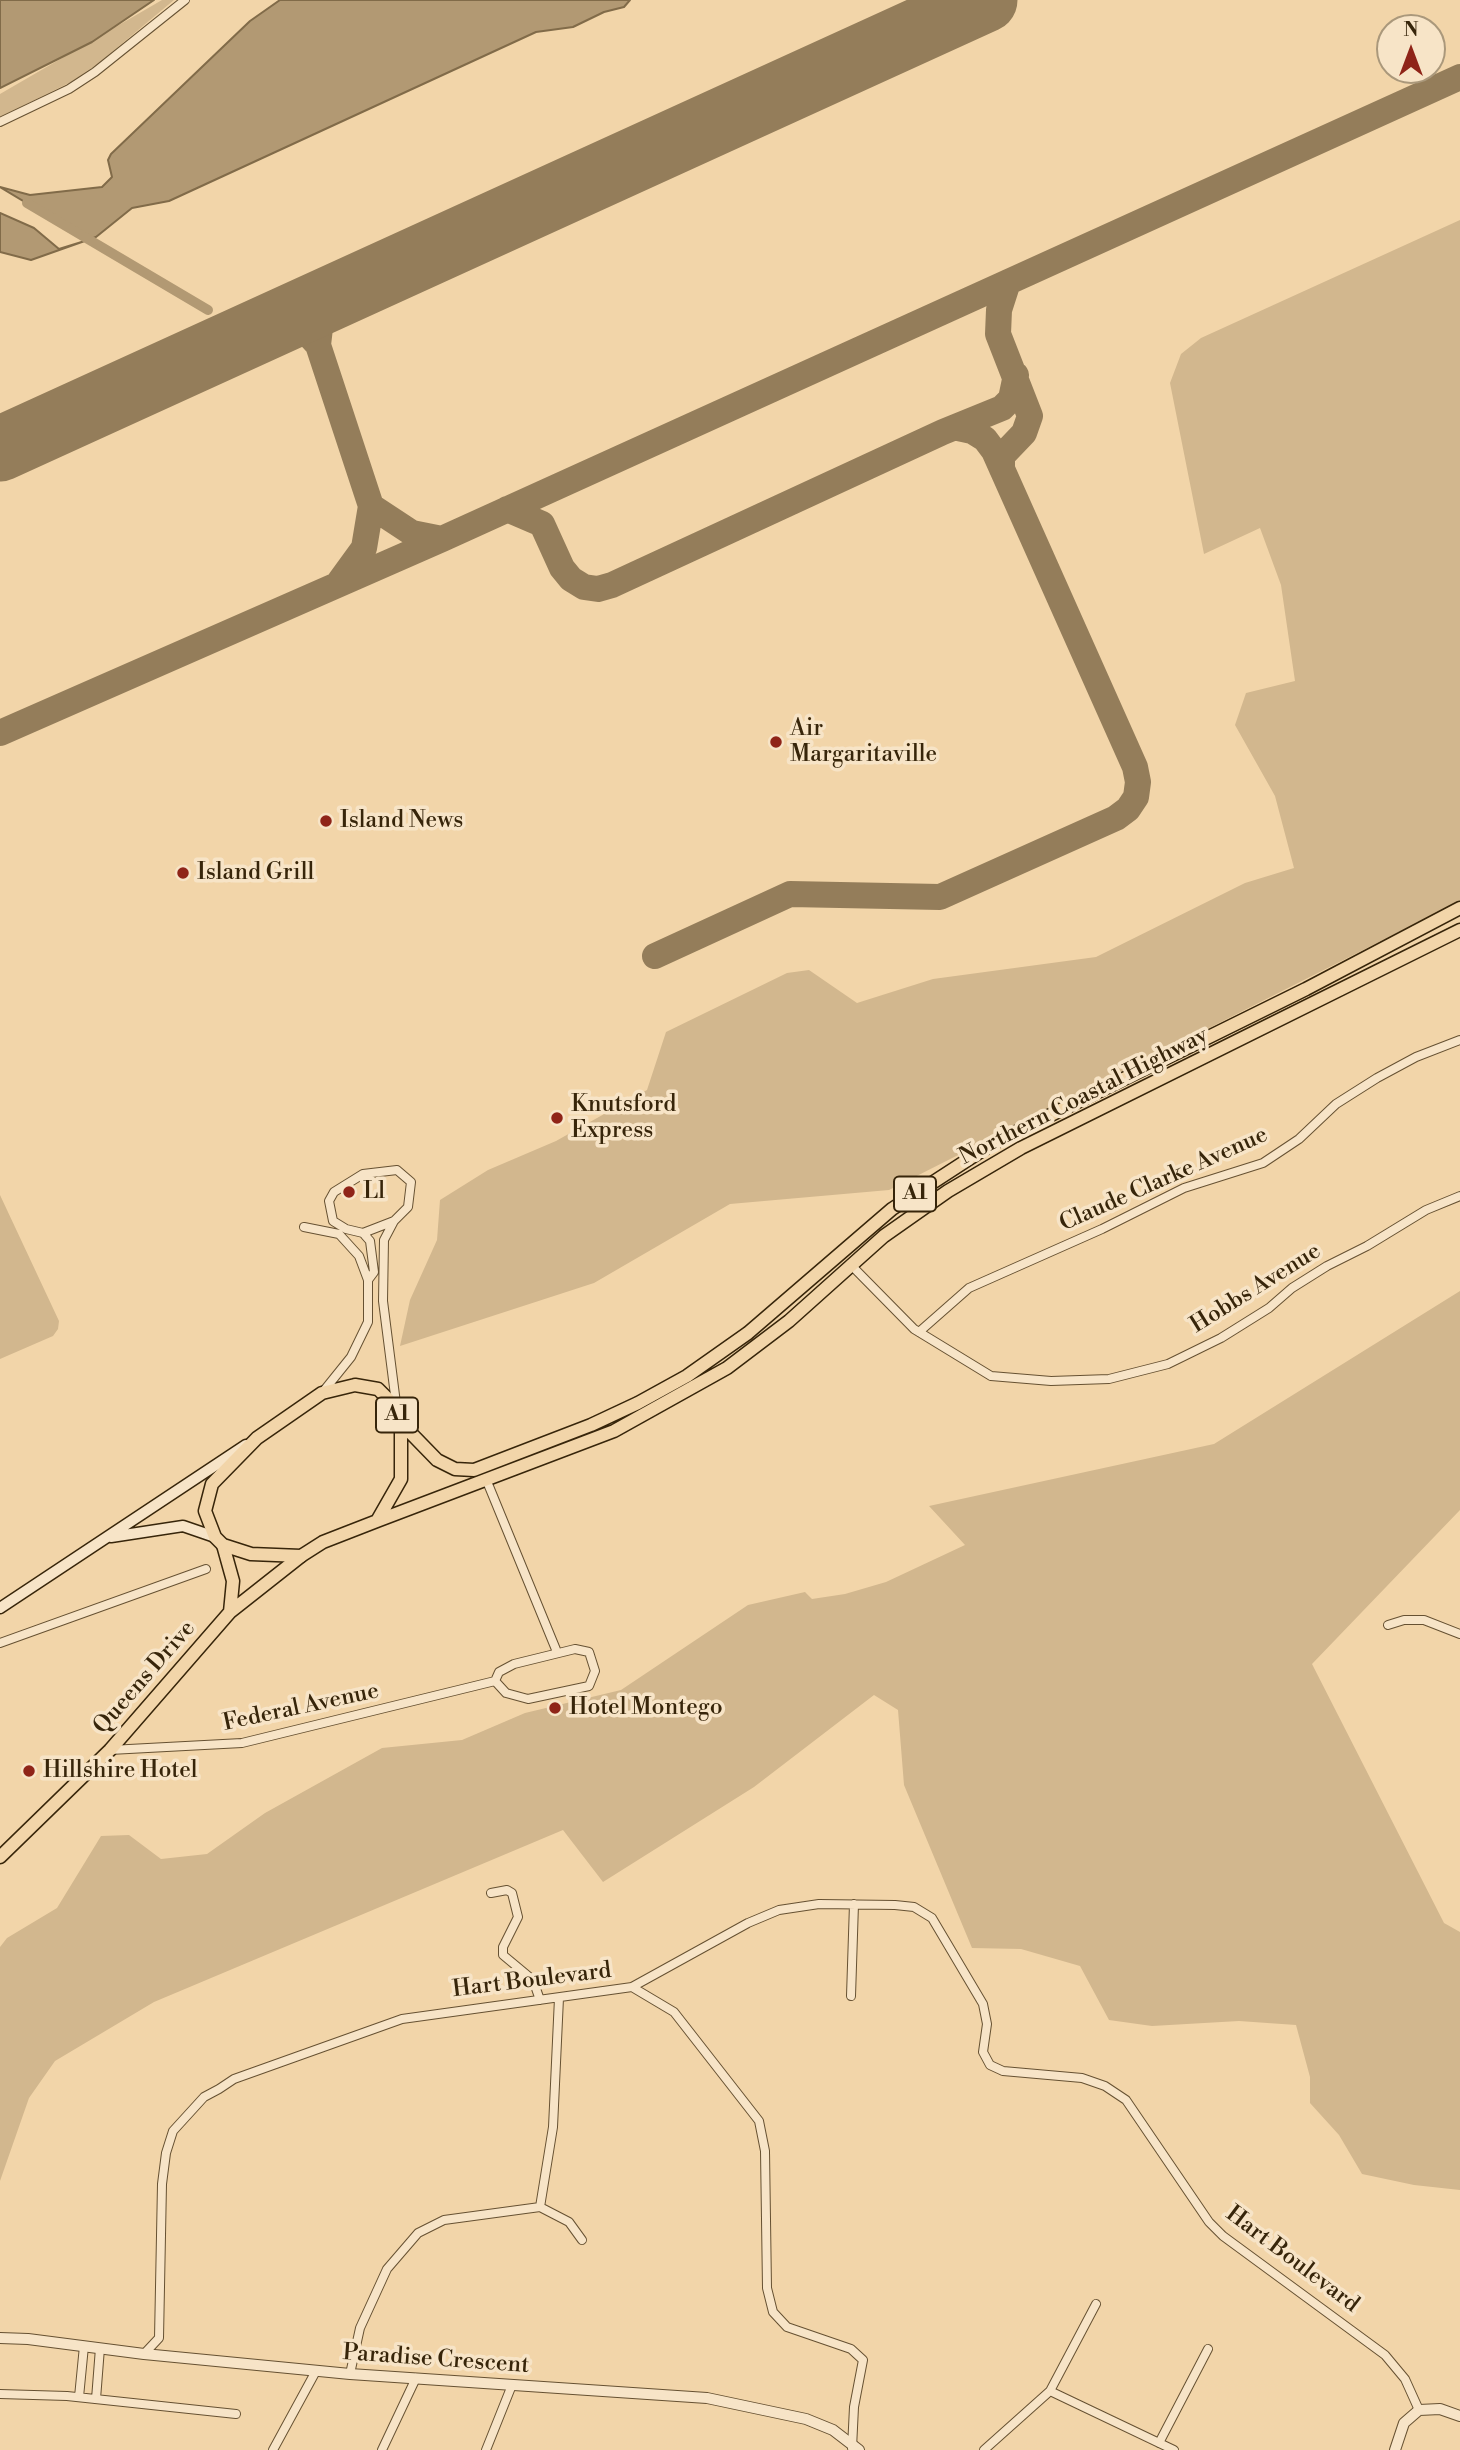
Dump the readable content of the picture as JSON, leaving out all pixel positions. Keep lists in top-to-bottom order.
{
  "streets": {
    "main road": ["Northern Coastal Highway", "A1", "Queens Drive"],
    "street": [
      "Claude Clarke Avenue",
      "Hobbs Avenue",
      "Federal Avenue",
      "Hart Boulevard",
      "Paradise Crescent"
    ]
  },
  "crossings": [
    ["Northern Coastal Highway", "A1"],
    ["Northern Coastal Highway", "Hobbs Avenue"],
    ["Northern Coastal Highway", "Queens Drive"],
    ["Claude Clarke Avenue", "Hobbs Avenue"],
    ["A1", "Queens Drive"],
    ["Queens Drive", "Federal Avenue"],
    ["Hart Boulevard", "Paradise Crescent"]
  ],
  "places": [
    "Air Margaritaville",
    "Island News",
    "Island Grill",
    "Knutsford Express",
    "Ll",
    "Hotel Montego",
    "Hillshire Hotel"
  ],
  "north": "top"
}
